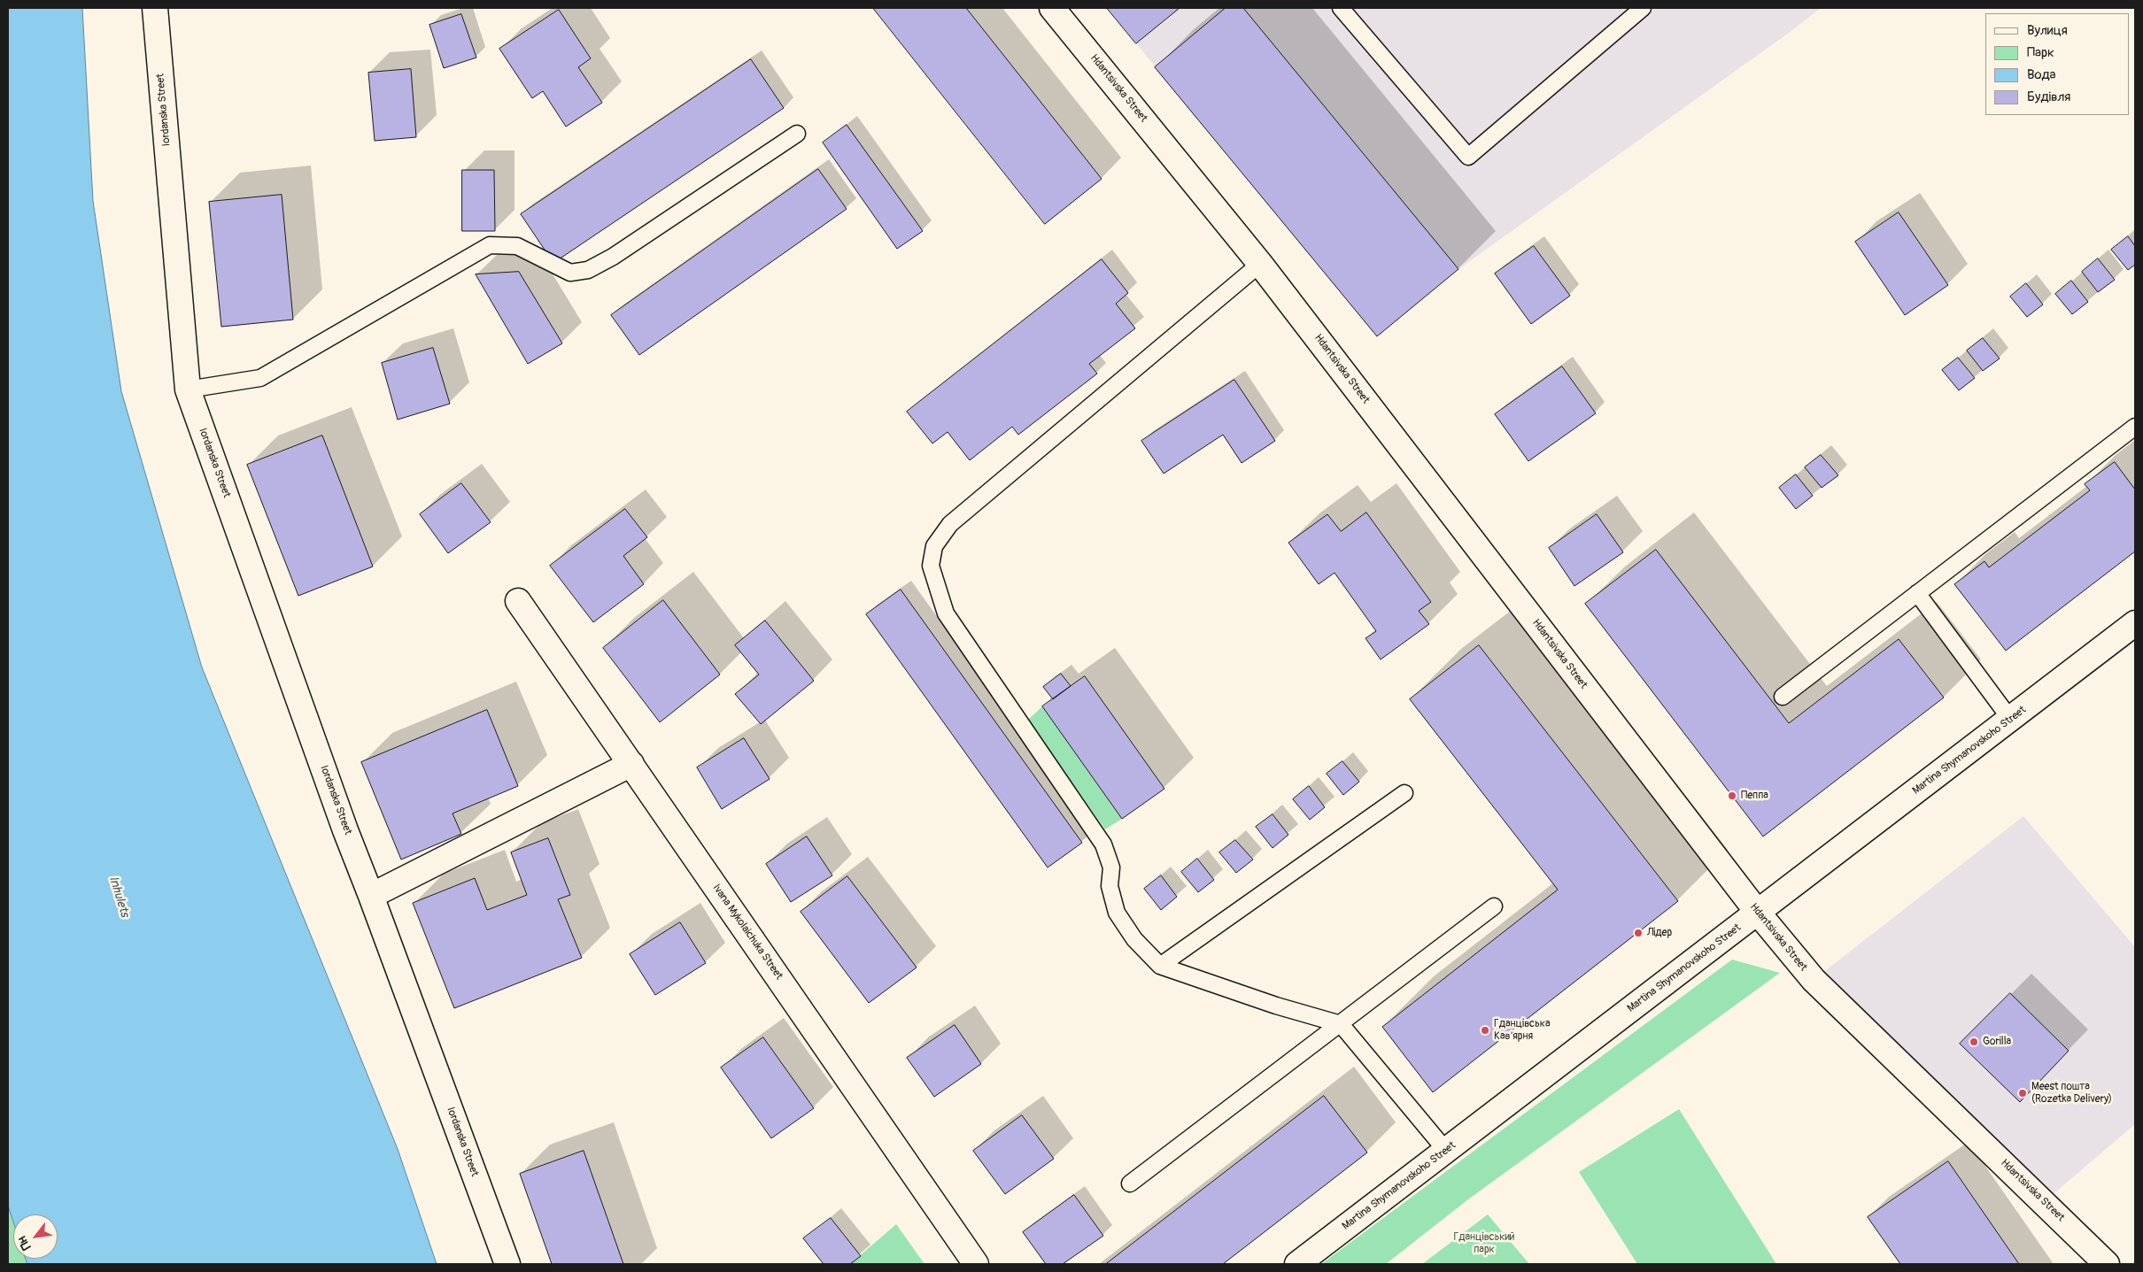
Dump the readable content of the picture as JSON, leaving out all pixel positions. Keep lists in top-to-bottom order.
{
  "streets": {
    "street": [
      "Hdantsivska Street",
      "Iordanska Street",
      "Martina Shymanovskoho Street",
      "Ivana Mykolaichuka Street"
    ]
  },
  "crossings": [
    ["Hdantsivska Street", "Martina Shymanovskoho Street"]
  ],
  "water": ["Inhulets"],
  "parks": ["Гданцівський парк"],
  "places": [
    "Пеппа",
    "Лідер",
    "Гданцівська Кавʼярня",
    "Gorilla",
    "Meest пошта (Rozetka Delivery)"
  ],
  "legend": [
    "Вулиця",
    "Парк",
    "Вода",
    "Будівля"
  ],
  "north": "bottom left"
}
